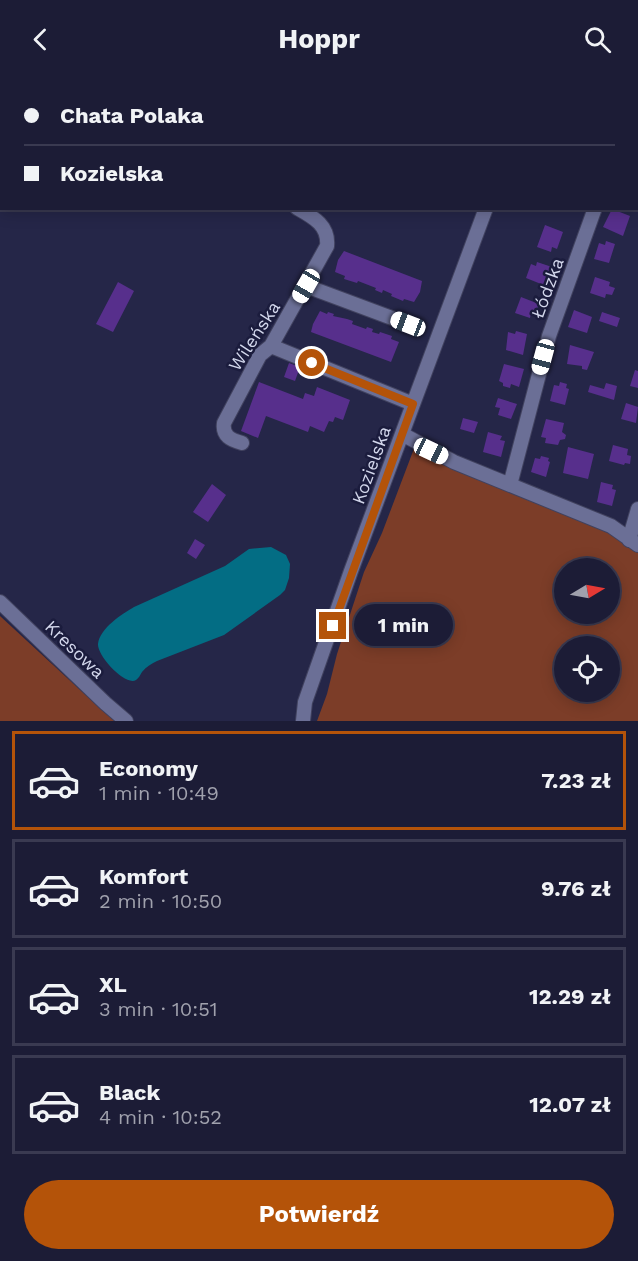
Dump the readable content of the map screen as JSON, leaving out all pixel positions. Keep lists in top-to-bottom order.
{
  "streets": {
    "street": [
      "Łódzka",
      "Wileńska",
      "Kozielska",
      "Kresowa"
    ]
  },
  "north": "right",
  "page": {
    "header": "Hoppr",
    "banner": ["Chata Polaka", "Kozielska"],
    "bubble": "1 min",
    "list": [
      {
        "name": "Economy",
        "note": "1 min · 10:49",
        "value": "7.23 zł"
      },
      {
        "name": "Komfort",
        "note": "2 min · 10:50",
        "value": "9.76 zł"
      },
      {
        "name": "XL",
        "note": "3 min · 10:51",
        "value": "12.29 zł"
      },
      {
        "name": "Black",
        "note": "4 min · 10:52",
        "value": "12.07 zł"
      }
    ],
    "buttons": "Potwierdź"
  }
}
